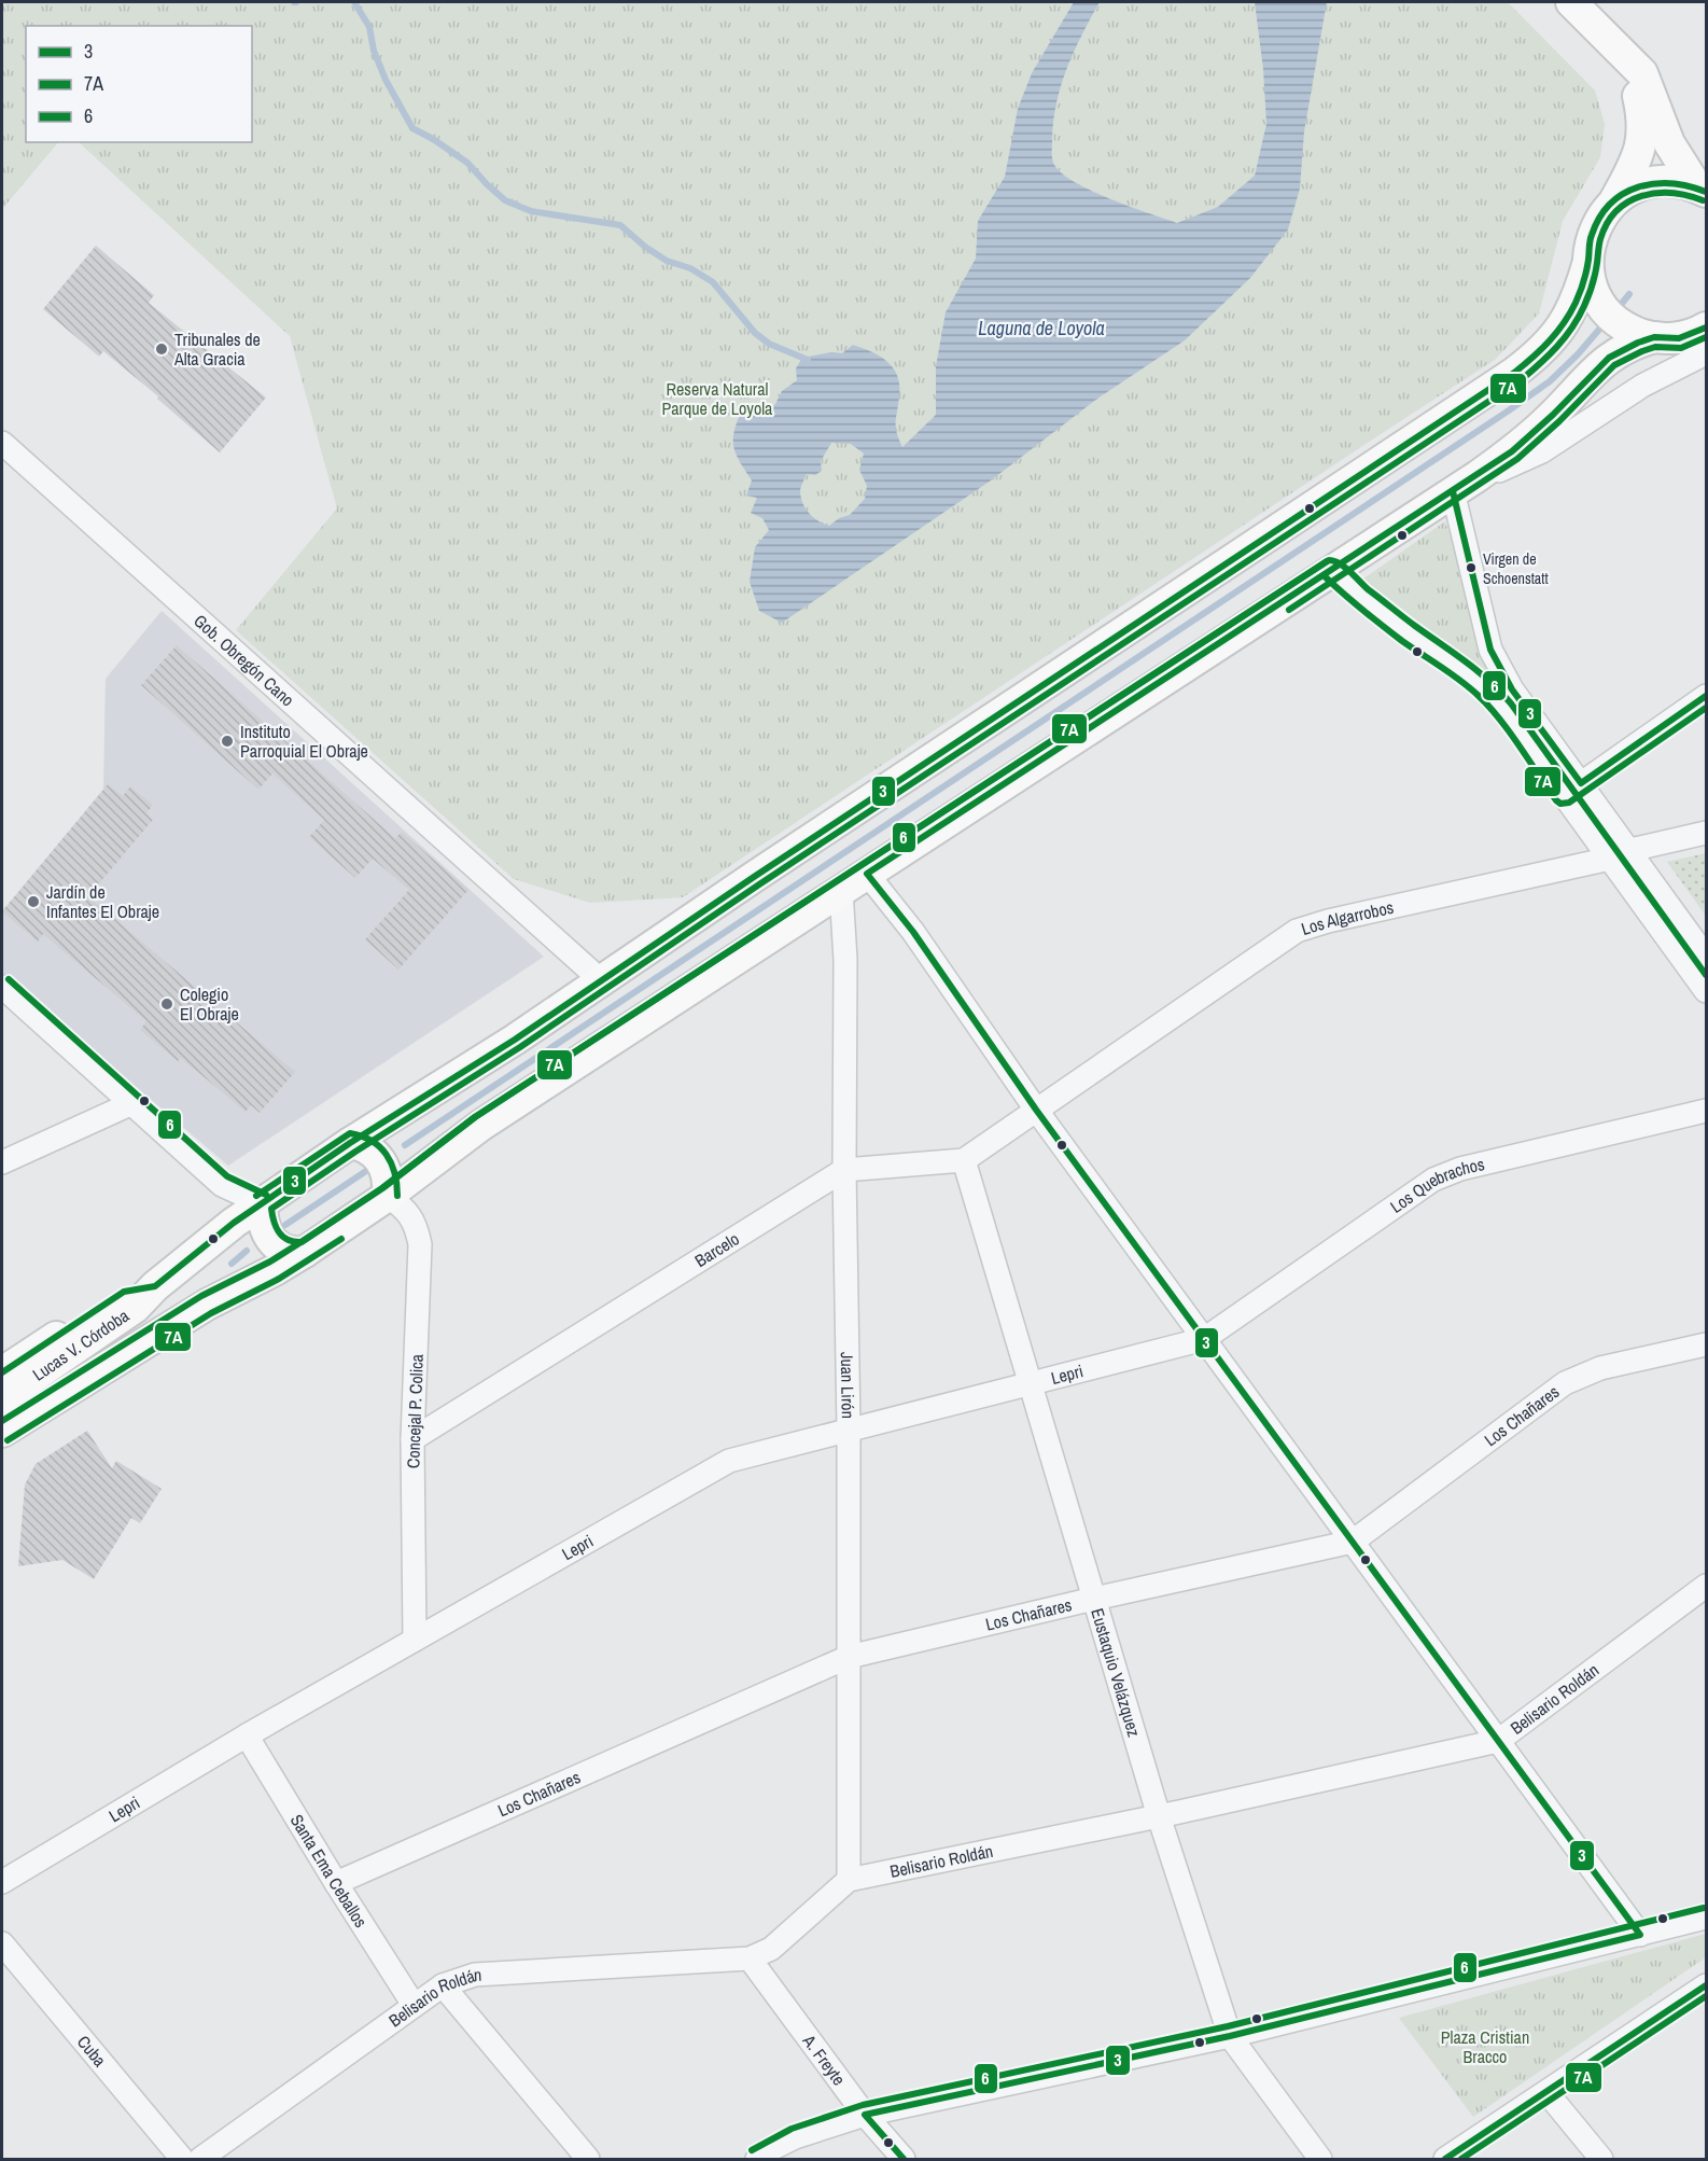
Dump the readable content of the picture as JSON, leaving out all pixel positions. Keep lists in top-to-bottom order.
{
  "streets": {
    "main road": ["Lucas V. Córdoba"],
    "street": [
      "Gob. Obregón Cano",
      "Los Algarrobos",
      "Los Quebrachos",
      "Barcelo",
      "Lepri",
      "Juan Lirón",
      "Concejal P. Colica",
      "Los Chañares",
      "Eustaquio Velázquez",
      "Belisario Roldán",
      "Santa Ema Ceballos",
      "Cuba",
      "A. Freyte"
    ]
  },
  "crossings": [
    ["Gob. Obregón Cano", "Lucas V. Córdoba"],
    ["Los Quebrachos", "Lepri"],
    ["Barcelo", "Juan Lirón"],
    ["Barcelo", "Concejal P. Colica"],
    ["Barcelo", "Eustaquio Velázquez"],
    ["Lucas V. Córdoba", "Juan Lirón"],
    ["Lucas V. Córdoba", "Concejal P. Colica"],
    ["Lepri", "Juan Lirón"],
    ["Lepri", "Concejal P. Colica"],
    ["Lepri", "Eustaquio Velázquez"],
    ["Lepri", "Santa Ema Ceballos"],
    ["Juan Lirón", "Los Chañares"],
    ["Juan Lirón", "Belisario Roldán"],
    ["Los Chañares", "Eustaquio Velázquez"],
    ["Los Chañares", "Santa Ema Ceballos"],
    ["Eustaquio Velázquez", "Belisario Roldán"],
    ["Belisario Roldán", "Santa Ema Ceballos"],
    ["Belisario Roldán", "A. Freyte"]
  ],
  "water": ["Laguna de Loyola"],
  "parks": ["Reserva Natural Parque de Loyola", "Plaza Cristian Bracco"],
  "places": [
    "Tribunales de Alta Gracia",
    "Virgen de Schoenstatt",
    "Instituto Parroquial El Obraje",
    "Jardín de Infantes El Obraje",
    "Colegio El Obraje"
  ],
  "lines": ["transit line 3", "transit line 7A", "transit line 6"],
  "legend": ["3", "7A", "6"]
}
